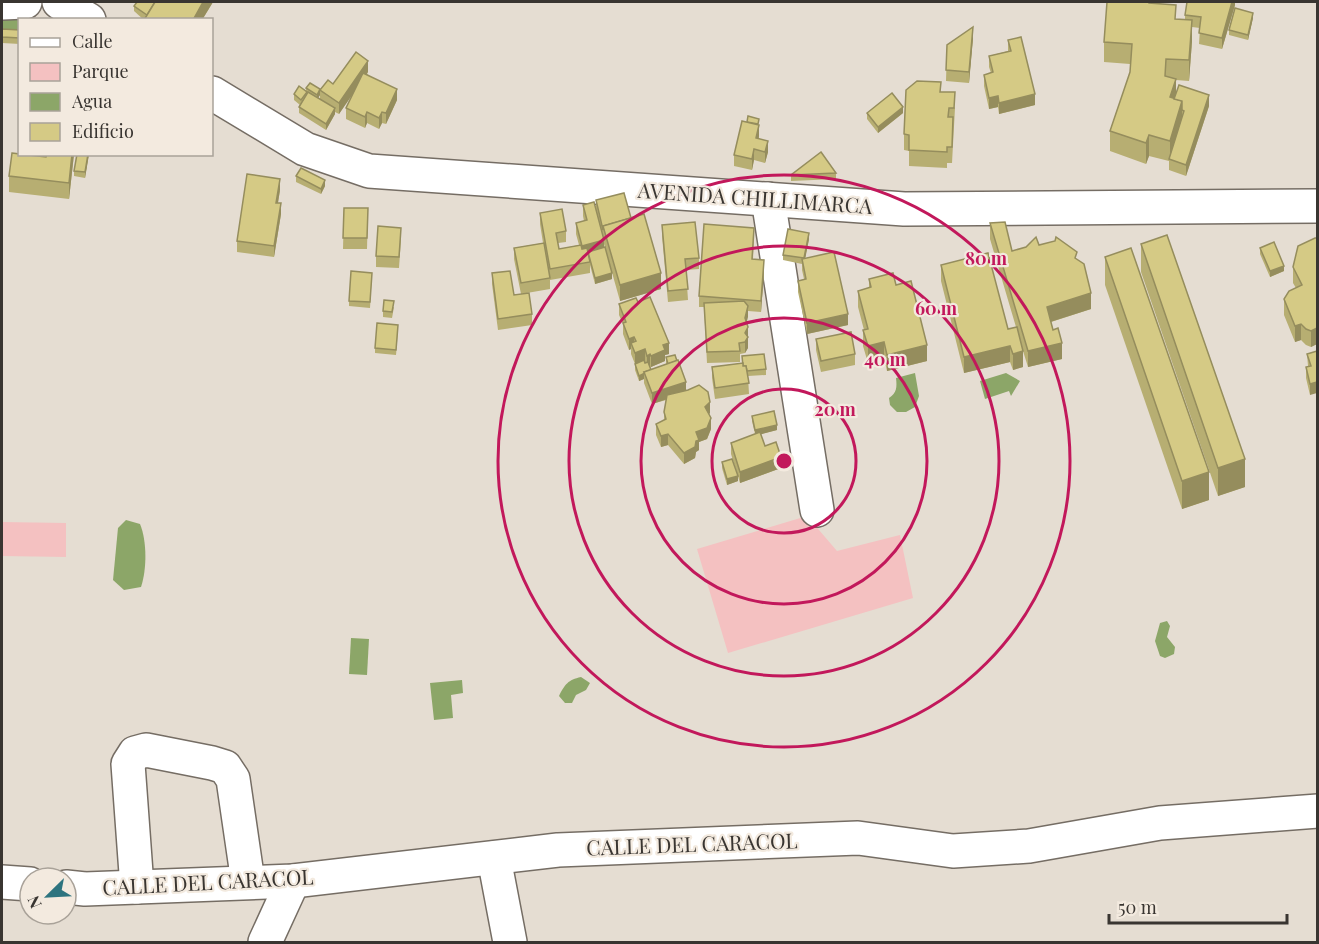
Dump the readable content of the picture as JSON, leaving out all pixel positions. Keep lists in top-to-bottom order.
{
  "streets": {
    "street": ["AVENIDA CHILLIMARCA", "CALLE DEL CARACOL"]
  },
  "legend": [
    "Calle",
    "Parque",
    "Agua",
    "Edificio"
  ],
  "scale_bar": "50 m",
  "north": "bottom left",
  "rings": [
    "80 m",
    "60 m",
    "40 m",
    "20 m"
  ]
}
